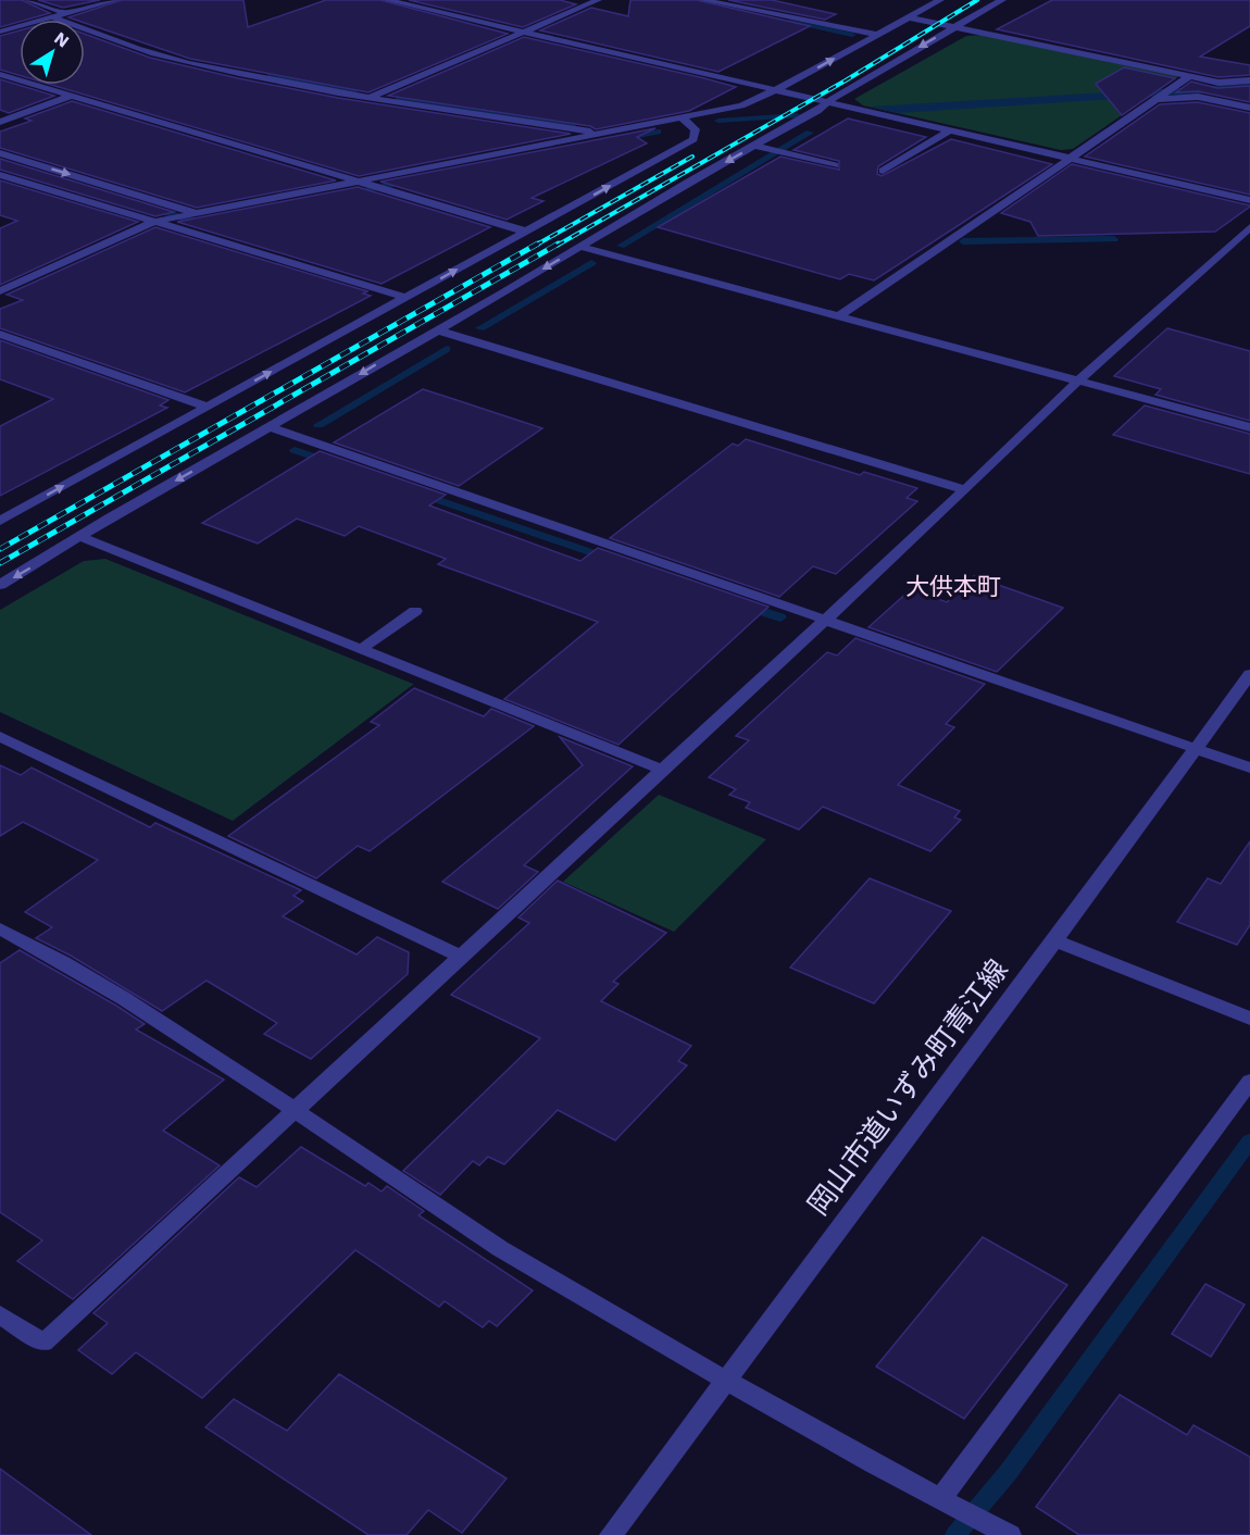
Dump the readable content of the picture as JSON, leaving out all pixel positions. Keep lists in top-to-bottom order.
{
  "streets": {
    "street": ["岡山市道いずみ町青江線"]
  },
  "districts": ["大供本町"],
  "north": "top right"
}
